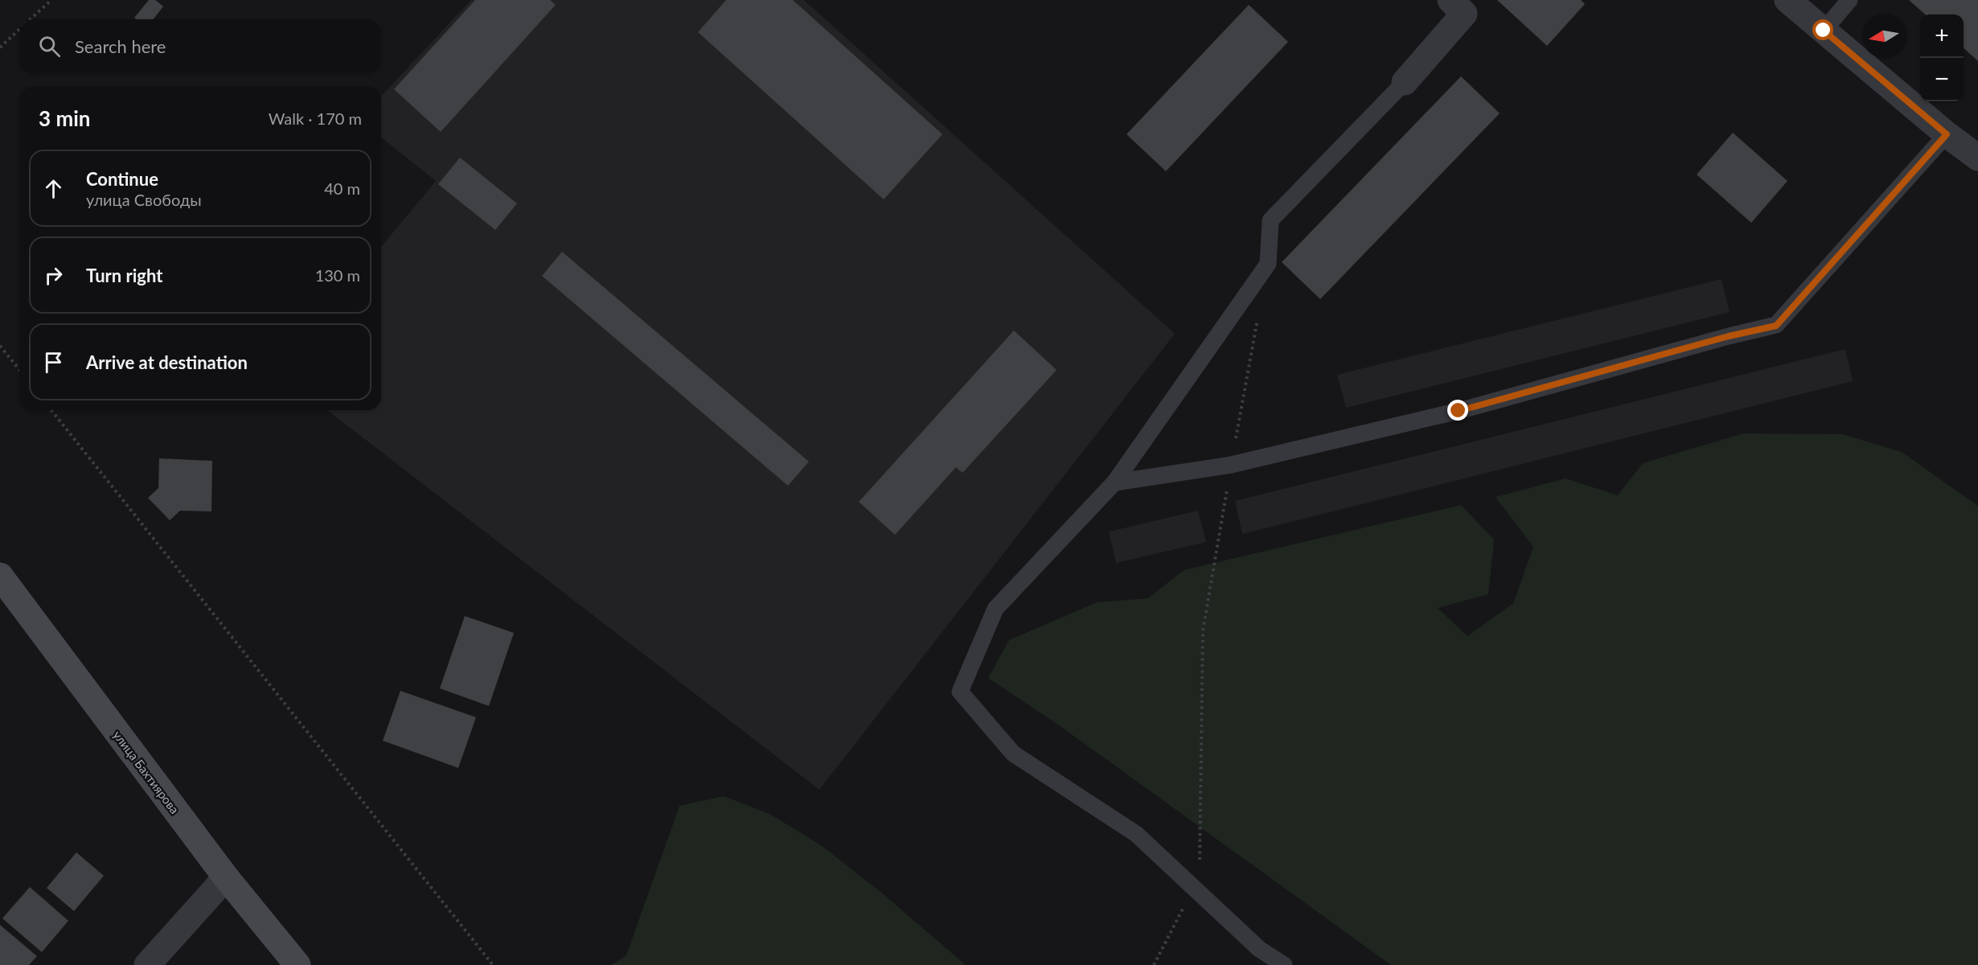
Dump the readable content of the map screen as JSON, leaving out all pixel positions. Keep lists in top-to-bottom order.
{
  "streets": {
    "main road": ["улица Бахтиярова"]
  },
  "north": "left",
  "page": {
    "map_buttons": ["+", "−"],
    "search": "Search here",
    "heading": ["3 min", "Walk · 170 m"],
    "list": [
      ["Continue", "улица Свободы", "40 m"],
      ["Turn right", "130 m"],
      "Arrive at destination"
    ]
  }
}
